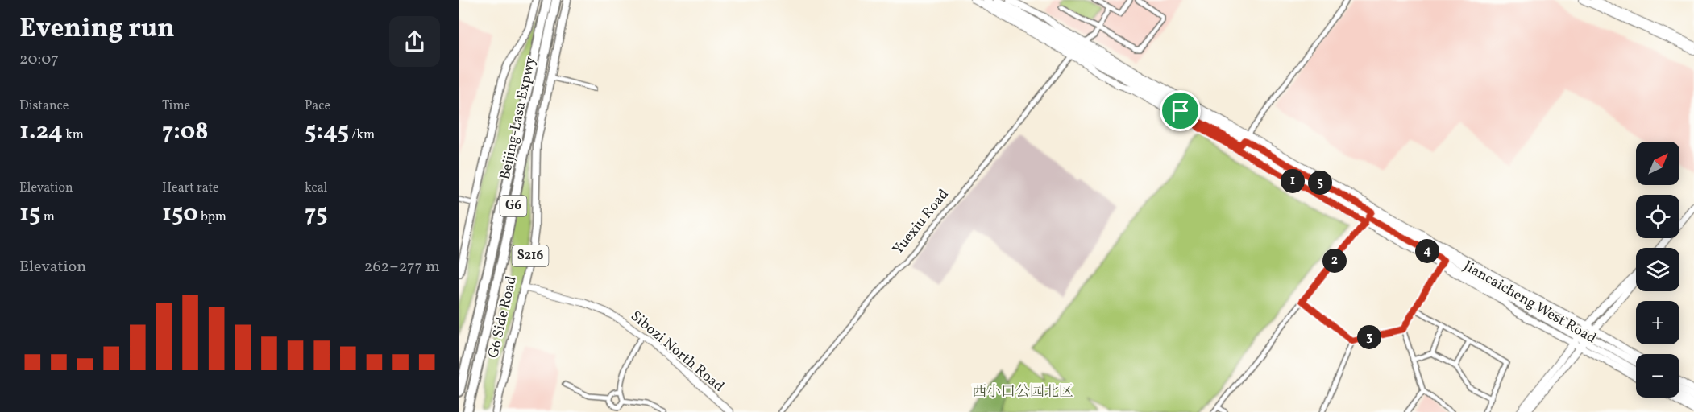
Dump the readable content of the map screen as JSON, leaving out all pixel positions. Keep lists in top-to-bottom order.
{
  "streets": {
    "highway": ["Beijing-Lasa Expwy", "G6"],
    "main road": [
      "S216",
      "Jiancaicheng West Road",
      "G6 Side Road",
      "Sibozi North Road"
    ],
    "street": ["Yuexiu Road"]
  },
  "crossings": [
    ["Yuexiu Road", "Jiancaicheng West Road"],
    ["G6 Side Road", "Sibozi North Road"]
  ],
  "parks": ["西小口公园北区"],
  "north": "top right",
  "page": {
    "heading": ["Evening run", "20:07"],
    "stats": [
      ["Distance", "1.24 km"],
      ["Time", "7:08"],
      ["Pace", "5:45 /km"],
      ["Elevation", "15 m"],
      ["Heart rate", "150 bpm"],
      ["kcal", "75"]
    ],
    "map_buttons": ["+", "−"],
    "pins": [
      "1",
      "5",
      "4",
      "2",
      "3"
    ],
    "chart": ["Elevation", "262–277 m"]
  }
}
